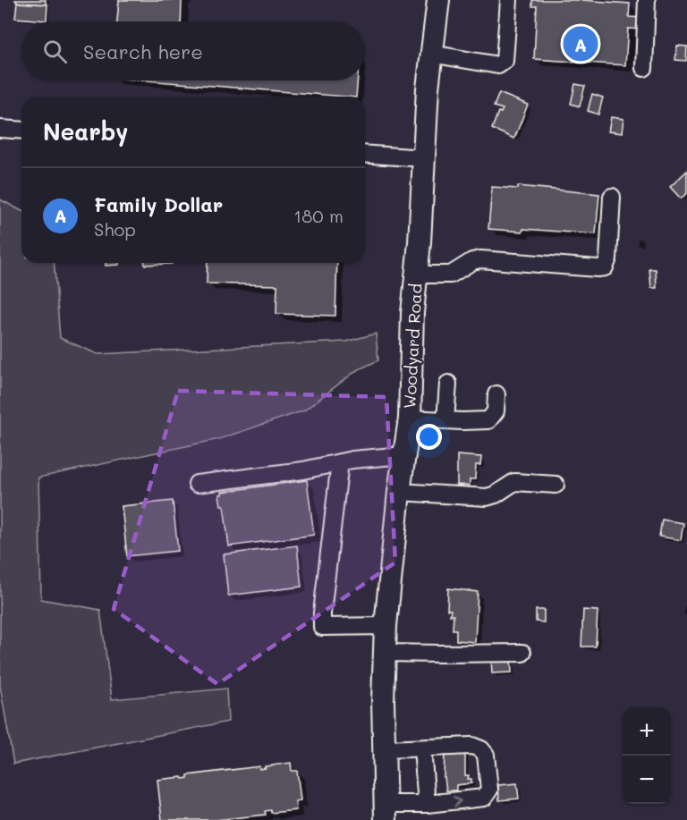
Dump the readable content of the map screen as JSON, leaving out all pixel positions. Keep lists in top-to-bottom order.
{
  "streets": {
    "main road": ["Woodyard Road"]
  },
  "page": {
    "search": "Search here",
    "pins": "A",
    "heading": "Nearby",
    "list": [
      {
        "mark": "A",
        "name": "Family Dollar",
        "note": "Shop",
        "value": "180 m"
      }
    ],
    "map_buttons": ["+", "−"]
  }
}
